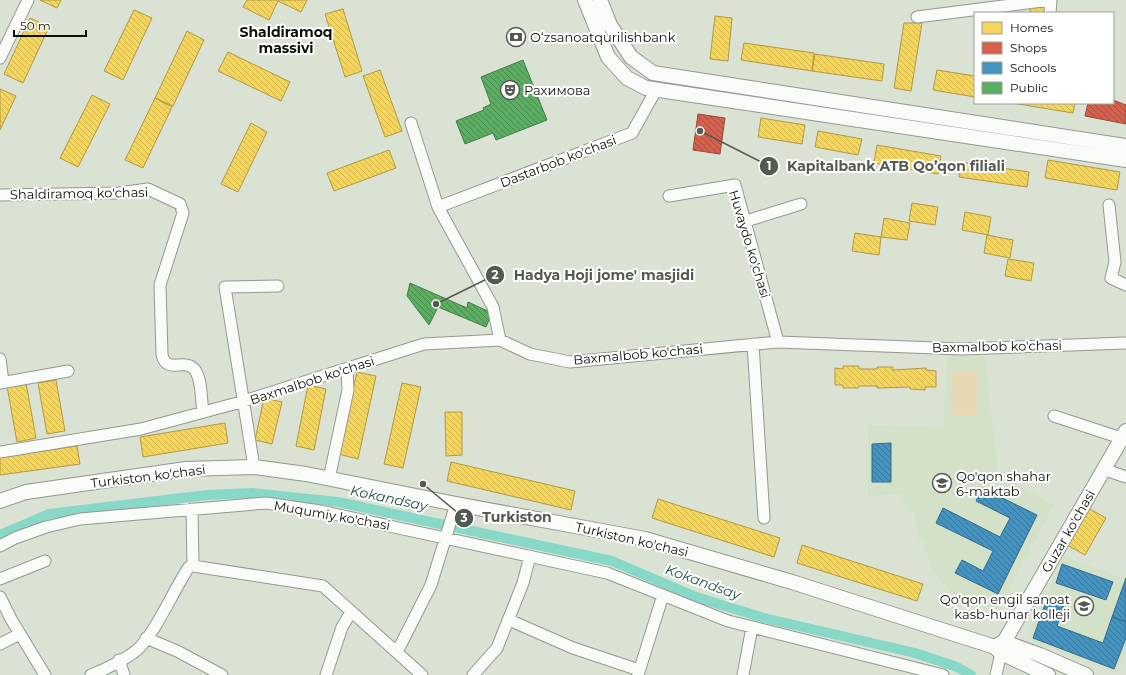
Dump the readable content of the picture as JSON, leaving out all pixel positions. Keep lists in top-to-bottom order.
{
  "streets": {
    "main road": ["Turkiston ko'chasi", "Guzar ko'chasi"],
    "street": [
      "Dastarbob ko'chasi",
      "Shaldiramoq ko'chasi",
      "Huvaydo ko'chasi",
      "Baxmalbob ko'chasi",
      "Muqumiy ko'chasi"
    ]
  },
  "crossings": [
    ["Shaldiramoq ko'chasi", "Baxmalbob ko'chasi"],
    ["Huvaydo ko'chasi", "Baxmalbob ko'chasi"],
    ["Turkiston ko'chasi", "Guzar ko'chasi"]
  ],
  "districts": ["Shaldiramoq massivi"],
  "water": ["Kokandsay"],
  "places": {
    "bank": ["Oʻzsanoatqurilishbank"],
    "theatre": ["Рахимова"],
    "other": ["Kapitalbank ATB Qo’qon filiali", "Hadya Hoji jome' masjidi", "Turkiston"],
    "school or university": ["Qo'qon shahar 6-maktab", "Qo'qon engil sanoat kasb-hunar kolleji"]
  },
  "legend": [
    "Homes",
    "Shops",
    "Schools",
    "Public"
  ],
  "scale_bar": "50 m"
}
